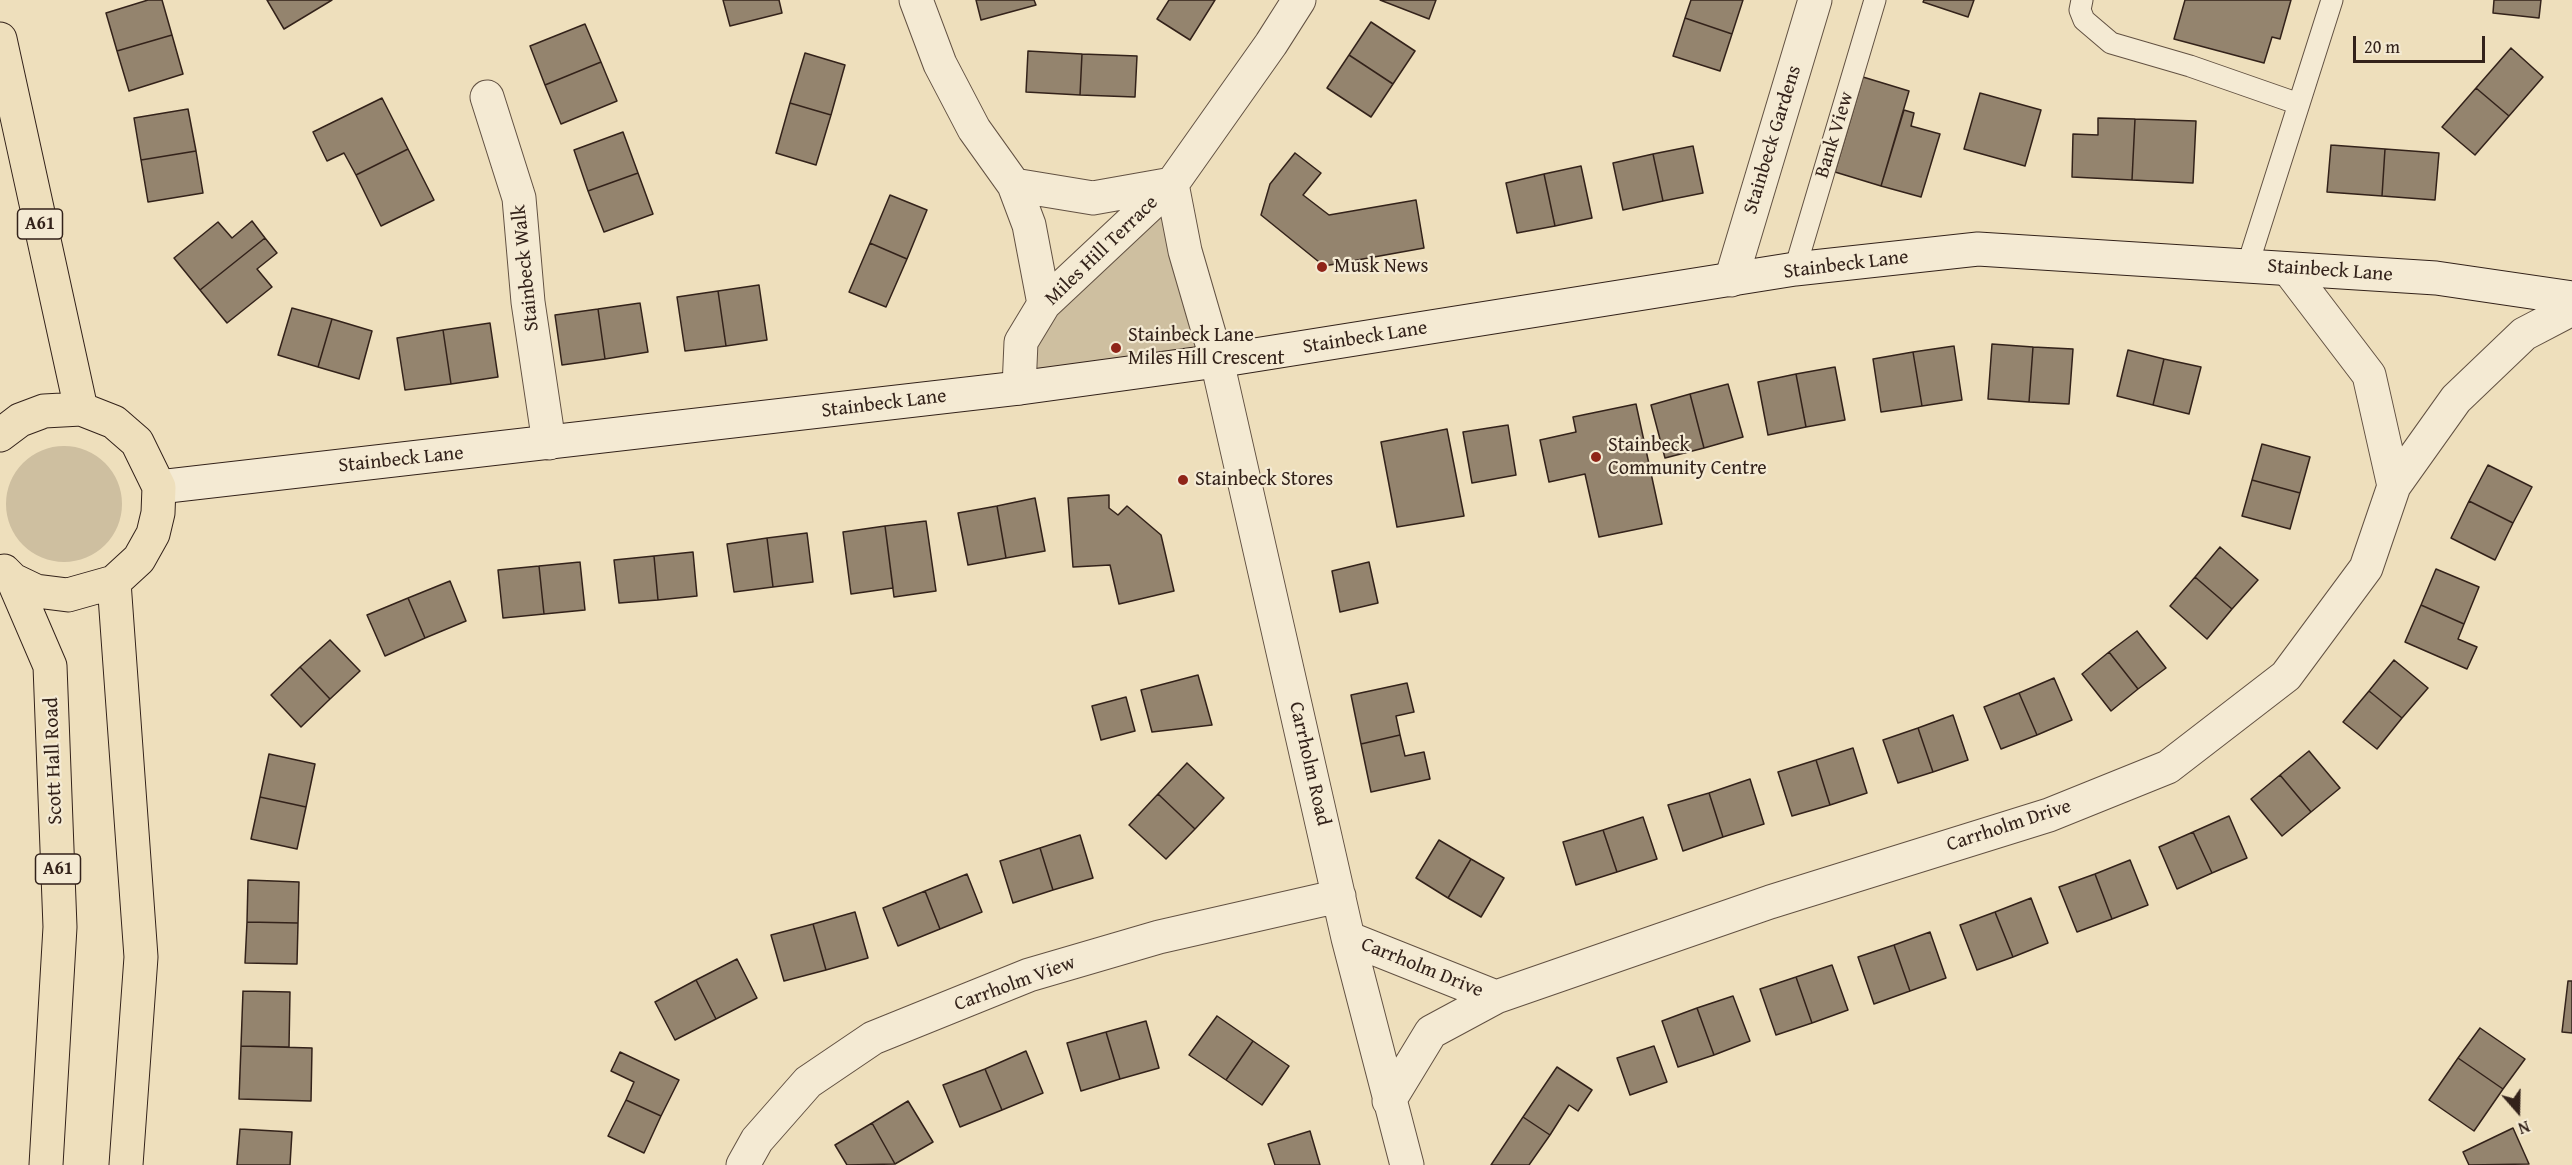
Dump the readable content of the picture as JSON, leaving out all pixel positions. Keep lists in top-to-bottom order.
{
  "streets": {
    "highway": ["A61", "Scott Hall Road"],
    "street": [
      "Stainbeck Gardens",
      "Miles Hill Terrace",
      "Stainbeck Lane",
      "Stainbeck Walk",
      "Carrholm Road",
      "Carrholm Drive",
      "Carrholm View"
    ],
    "lane": ["Bank View"]
  },
  "crossings": [
    ["Bank View", "Stainbeck Lane"],
    ["Stainbeck Gardens", "Stainbeck Lane"],
    ["A61", "Stainbeck Lane"],
    ["A61", "Scott Hall Road"],
    ["Miles Hill Terrace", "Stainbeck Lane"],
    ["Miles Hill Terrace", "Carrholm Road"],
    ["Stainbeck Lane", "Stainbeck Walk"],
    ["Stainbeck Lane", "Carrholm Road"],
    ["Carrholm Road", "Carrholm Drive"],
    ["Carrholm Road", "Carrholm View"]
  ],
  "places": [
    "Musk News",
    "Stainbeck Lane Miles Hill Crescent",
    "Stainbeck Community Centre",
    "Stainbeck Stores"
  ],
  "scale_bar": "20 m",
  "north": "bottom"
}
